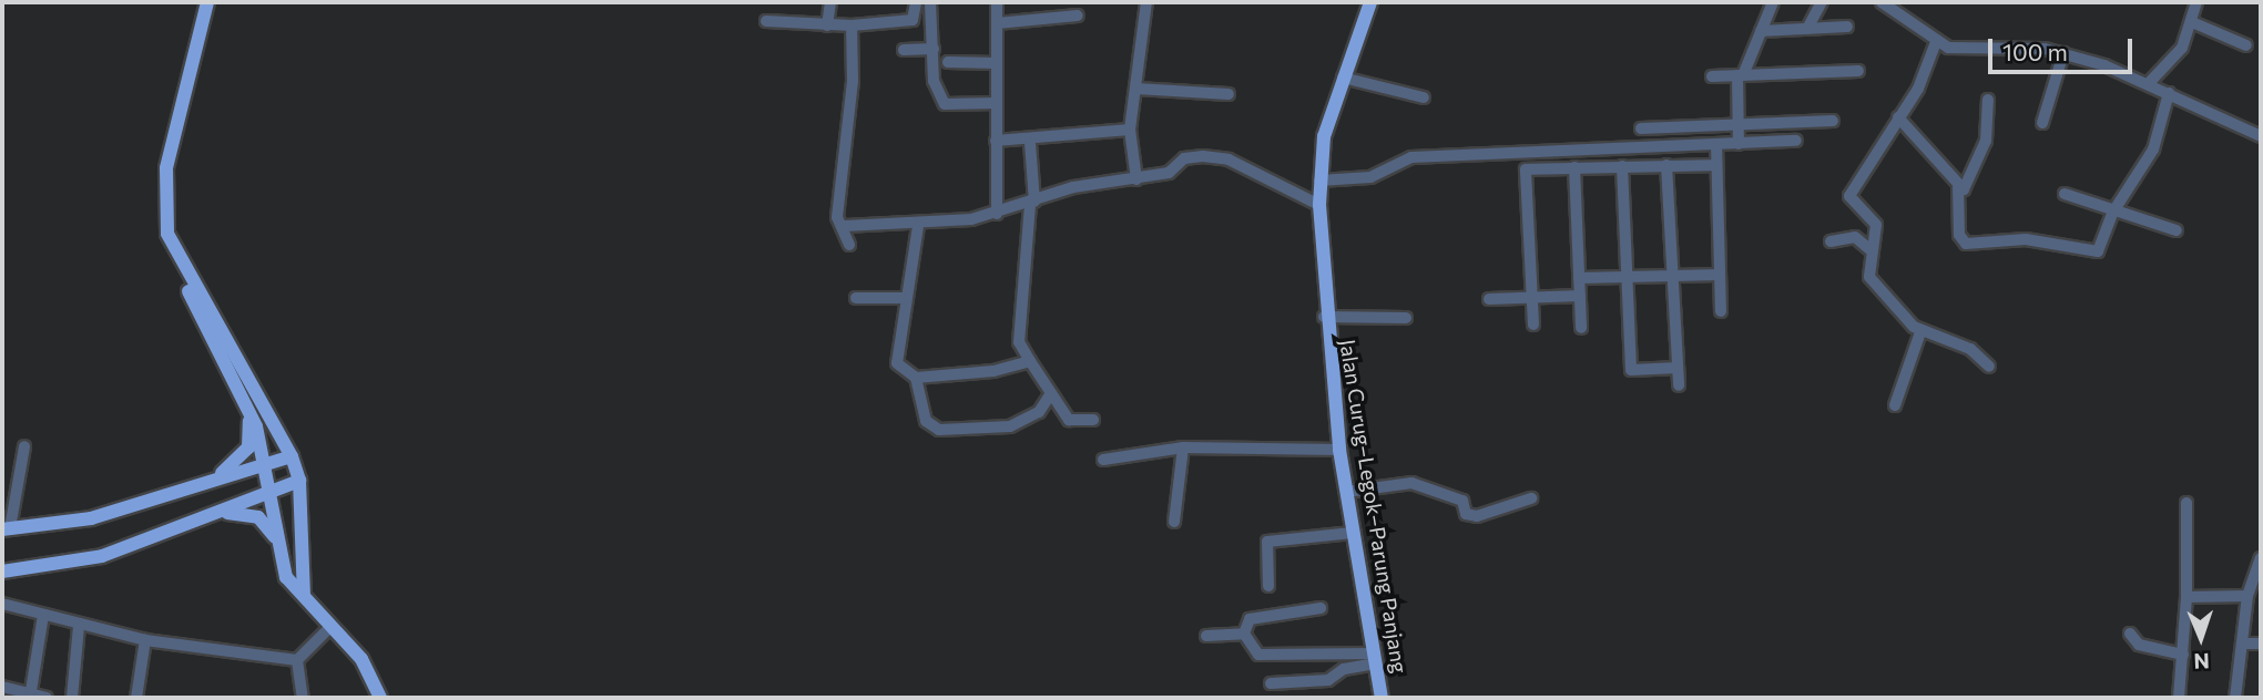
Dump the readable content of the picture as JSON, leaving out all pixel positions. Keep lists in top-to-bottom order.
{
  "streets": {
    "main road": ["Jalan Curug–Legok–Parung Panjang"]
  },
  "scale_bar": "100 m",
  "north": "bottom"
}
